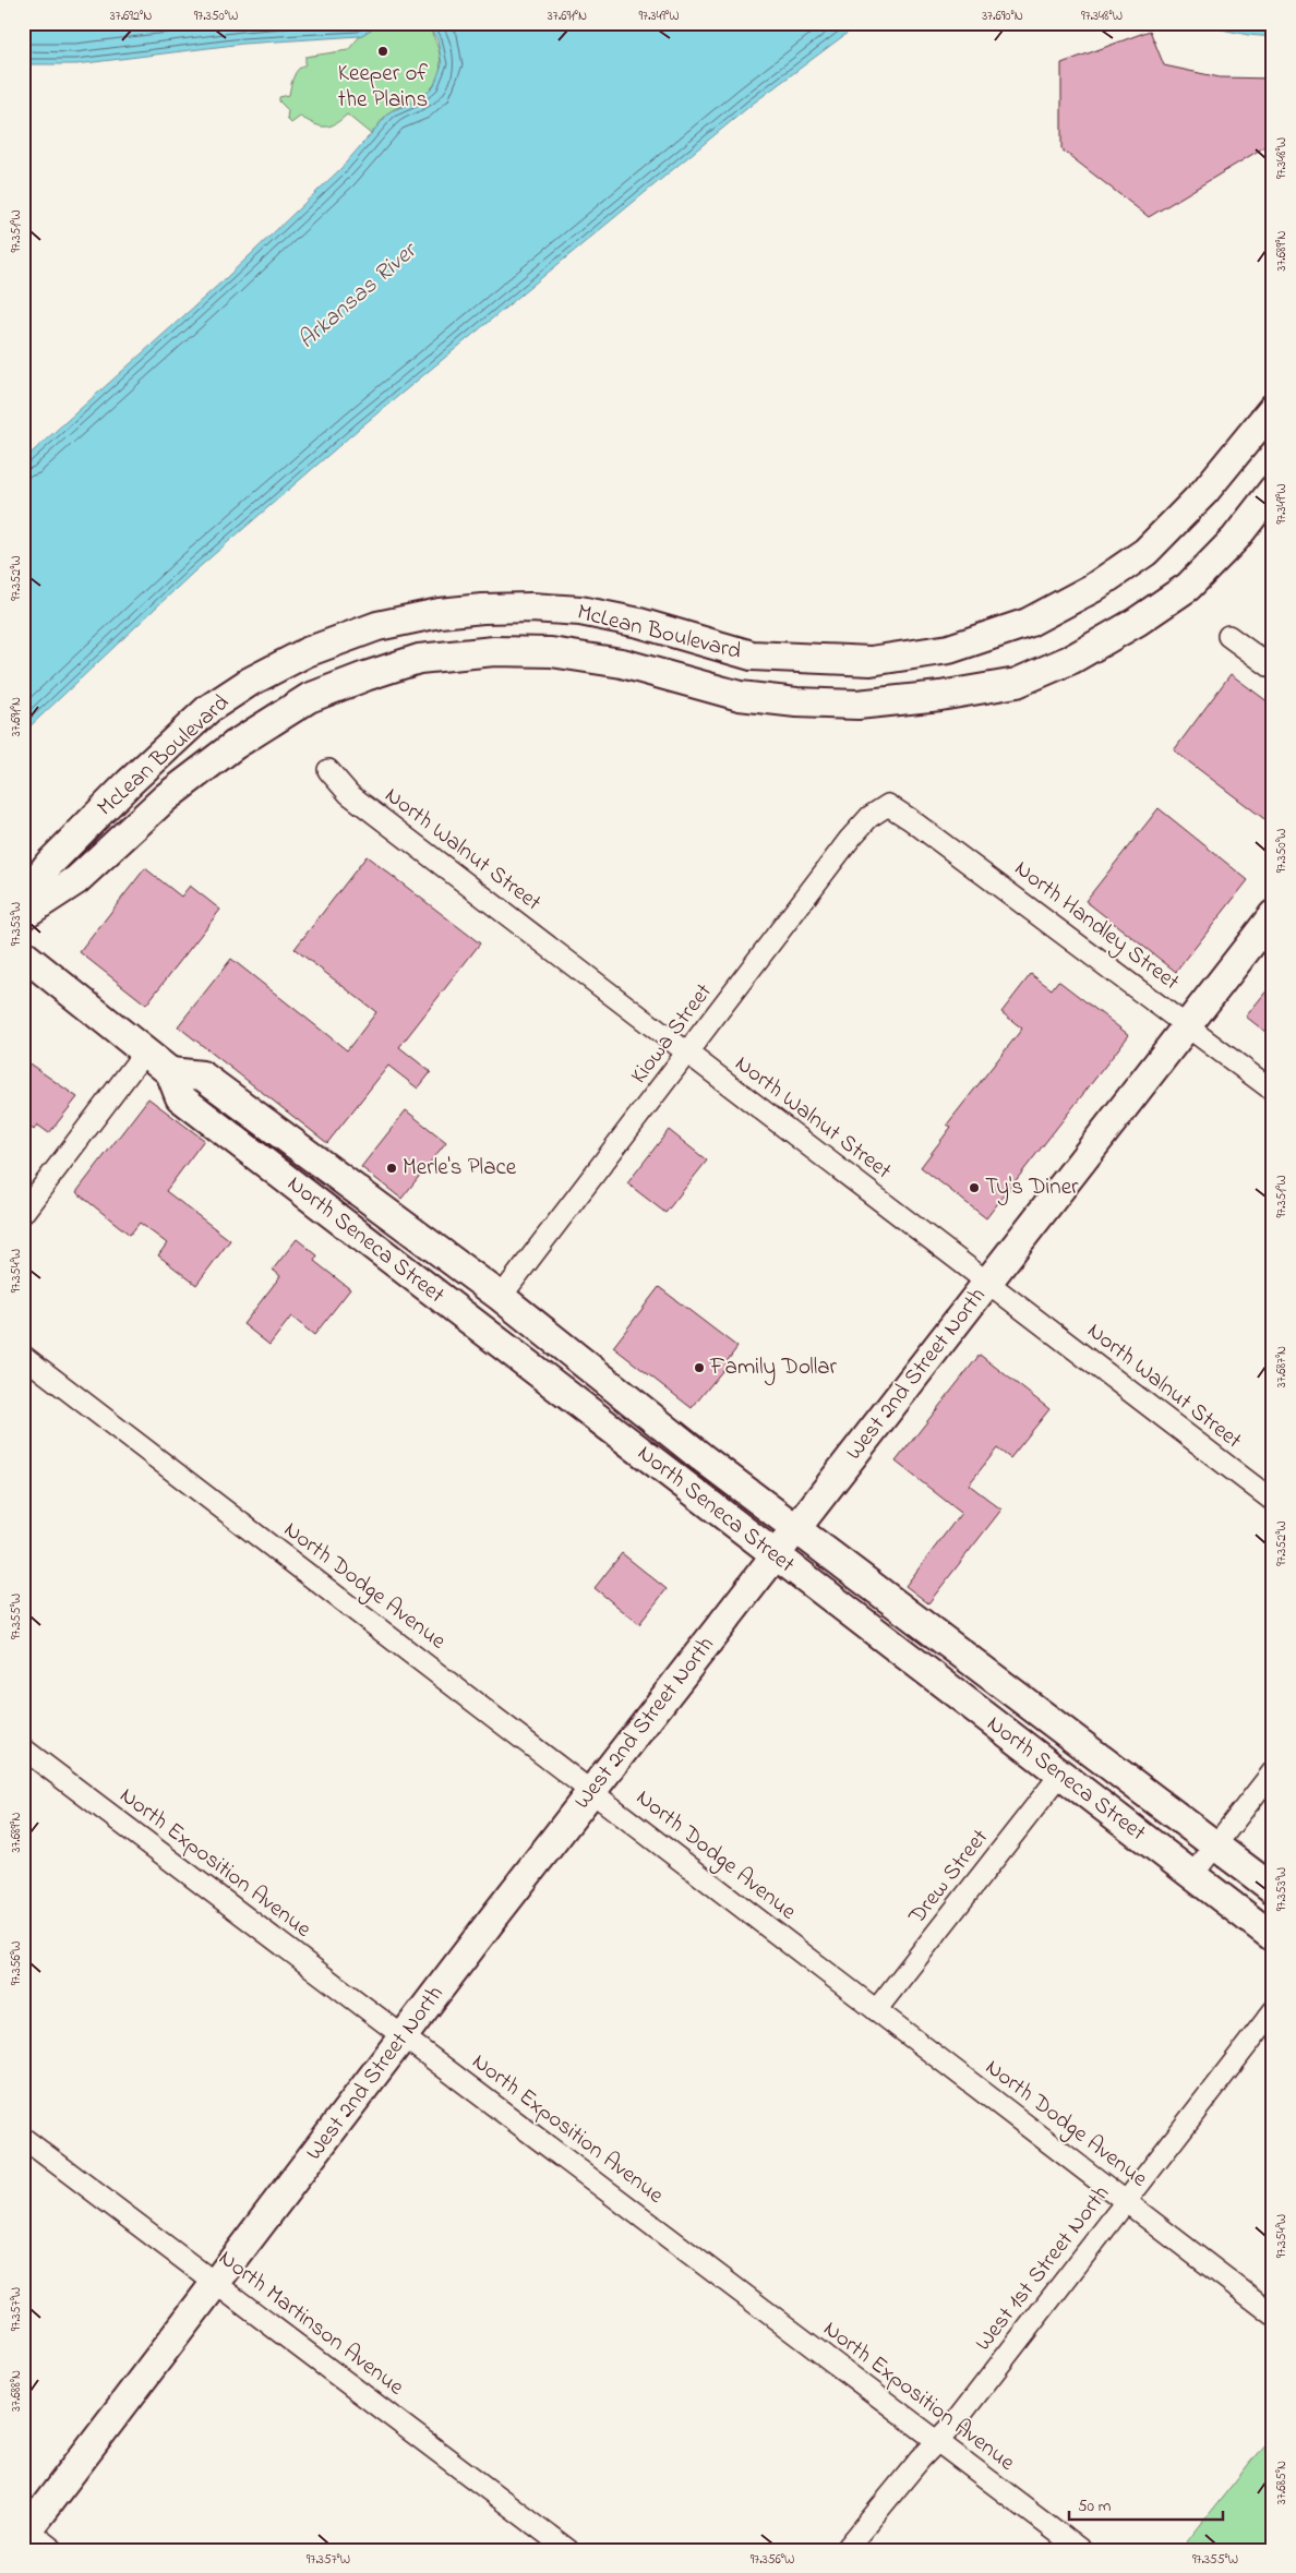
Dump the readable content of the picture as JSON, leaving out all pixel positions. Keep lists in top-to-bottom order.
{
  "streets": {
    "main road": ["McLean Boulevard", "North Seneca Street", "West 2nd Street North"],
    "street": [
      "North Walnut Street",
      "North Handley Street",
      "Kiowa Street",
      "North Dodge Avenue",
      "North Exposition Avenue",
      "Drew Street",
      "West 1st Street North",
      "North Martinson Avenue"
    ]
  },
  "crossings": [
    ["North Walnut Street", "Kiowa Street"],
    ["North Walnut Street", "West 2nd Street North"],
    ["North Handley Street", "Kiowa Street"],
    ["North Handley Street", "West 2nd Street North"],
    ["Kiowa Street", "North Seneca Street"],
    ["North Seneca Street", "West 2nd Street North"],
    ["North Seneca Street", "Drew Street"],
    ["West 2nd Street North", "North Dodge Avenue"],
    ["West 2nd Street North", "North Exposition Avenue"],
    ["West 2nd Street North", "North Martinson Avenue"],
    ["North Dodge Avenue", "Drew Street"],
    ["North Dodge Avenue", "West 1st Street North"],
    ["North Exposition Avenue", "West 1st Street North"]
  ],
  "water": ["Arkansas River"],
  "places": [
    "Keeper of the Plains",
    "Merle's Place",
    "Ty's Diner",
    "Family Dollar"
  ],
  "scale_bar": "50 m",
  "coordinates": [
    "37.692°N",
    "97.350°W",
    "37.691°N",
    "97.349°W",
    "37.690°N",
    "97.348°W",
    "97.351°W",
    "37.689°N",
    "97.352°W",
    "97.353°W",
    "97.354°W",
    "37.687°N",
    "97.355°W",
    "97.356°W",
    "97.357°W",
    "37.688°N",
    "37.685°N"
  ]
}
